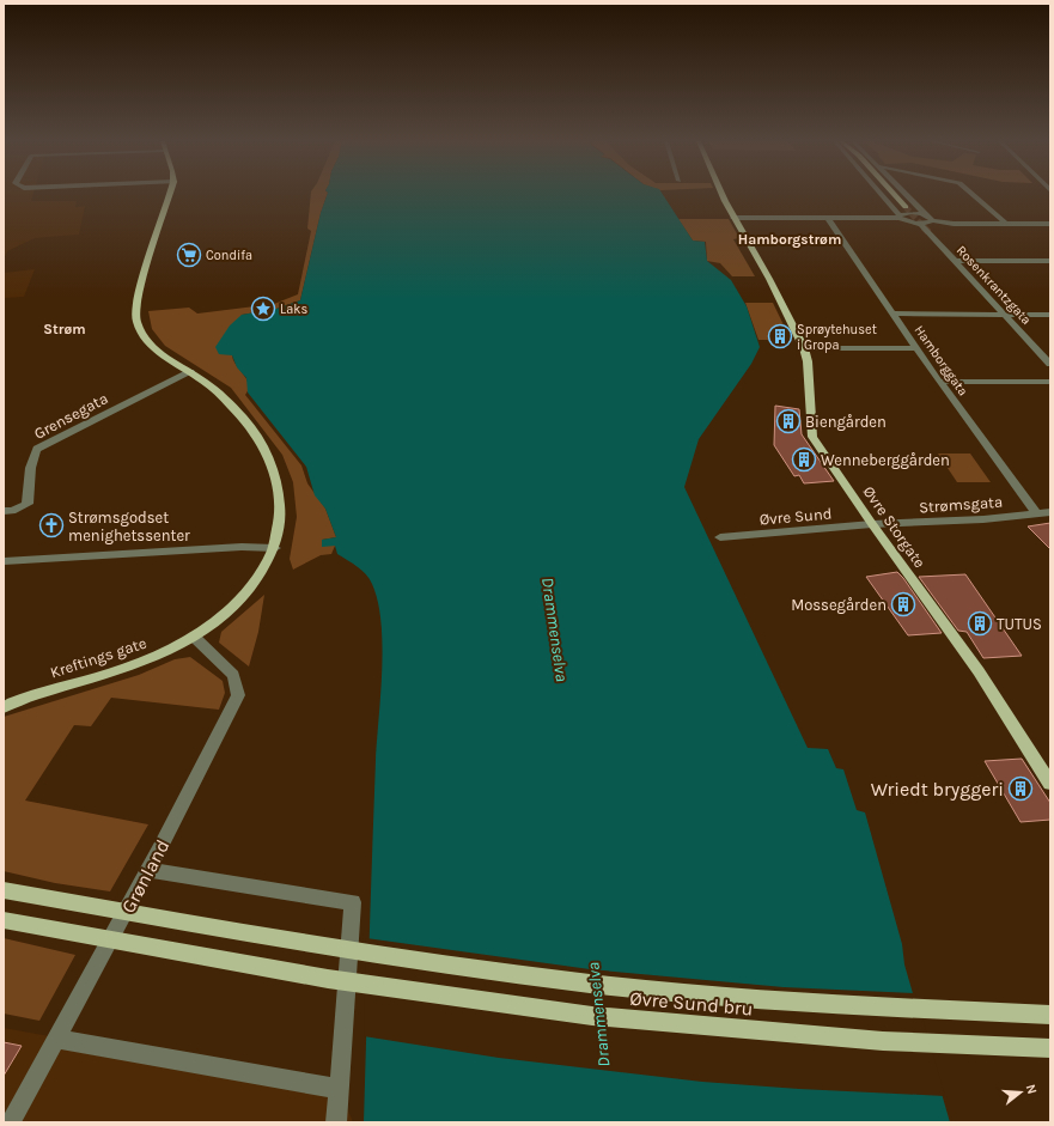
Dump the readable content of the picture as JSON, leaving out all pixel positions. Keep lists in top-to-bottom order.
{
  "streets": {
    "main road": ["Øvre Storgate", "Kreftings gate", "Øvre Sund bru"],
    "street": [
      "Rosenkrantzgata",
      "Hamborggata",
      "Grensegata",
      "Strømsgata",
      "Øvre Sund",
      "Grønland"
    ]
  },
  "crossings": [
    ["Hamborggata", "Strømsgata"],
    ["Grensegata", "Kreftings gate"],
    ["Strømsgata", "Øvre Sund"],
    ["Strømsgata", "Øvre Storgate"],
    ["Øvre Sund", "Øvre Storgate"],
    ["Kreftings gate", "Grønland"]
  ],
  "districts": ["Hamborgstrøm", "Strøm"],
  "water": ["Drammenselva"],
  "places": {
    "supermarket": ["Condifa"],
    "place": ["Laks"],
    "building": [
      "Sprøytehuset i Gropa",
      "Biengården",
      "Wenneberggården",
      "Mossegården",
      "TUTUS",
      "Wriedt bryggeri"
    ],
    "church": ["Strømsgodset menighetssenter"]
  },
  "north": "right"
}
